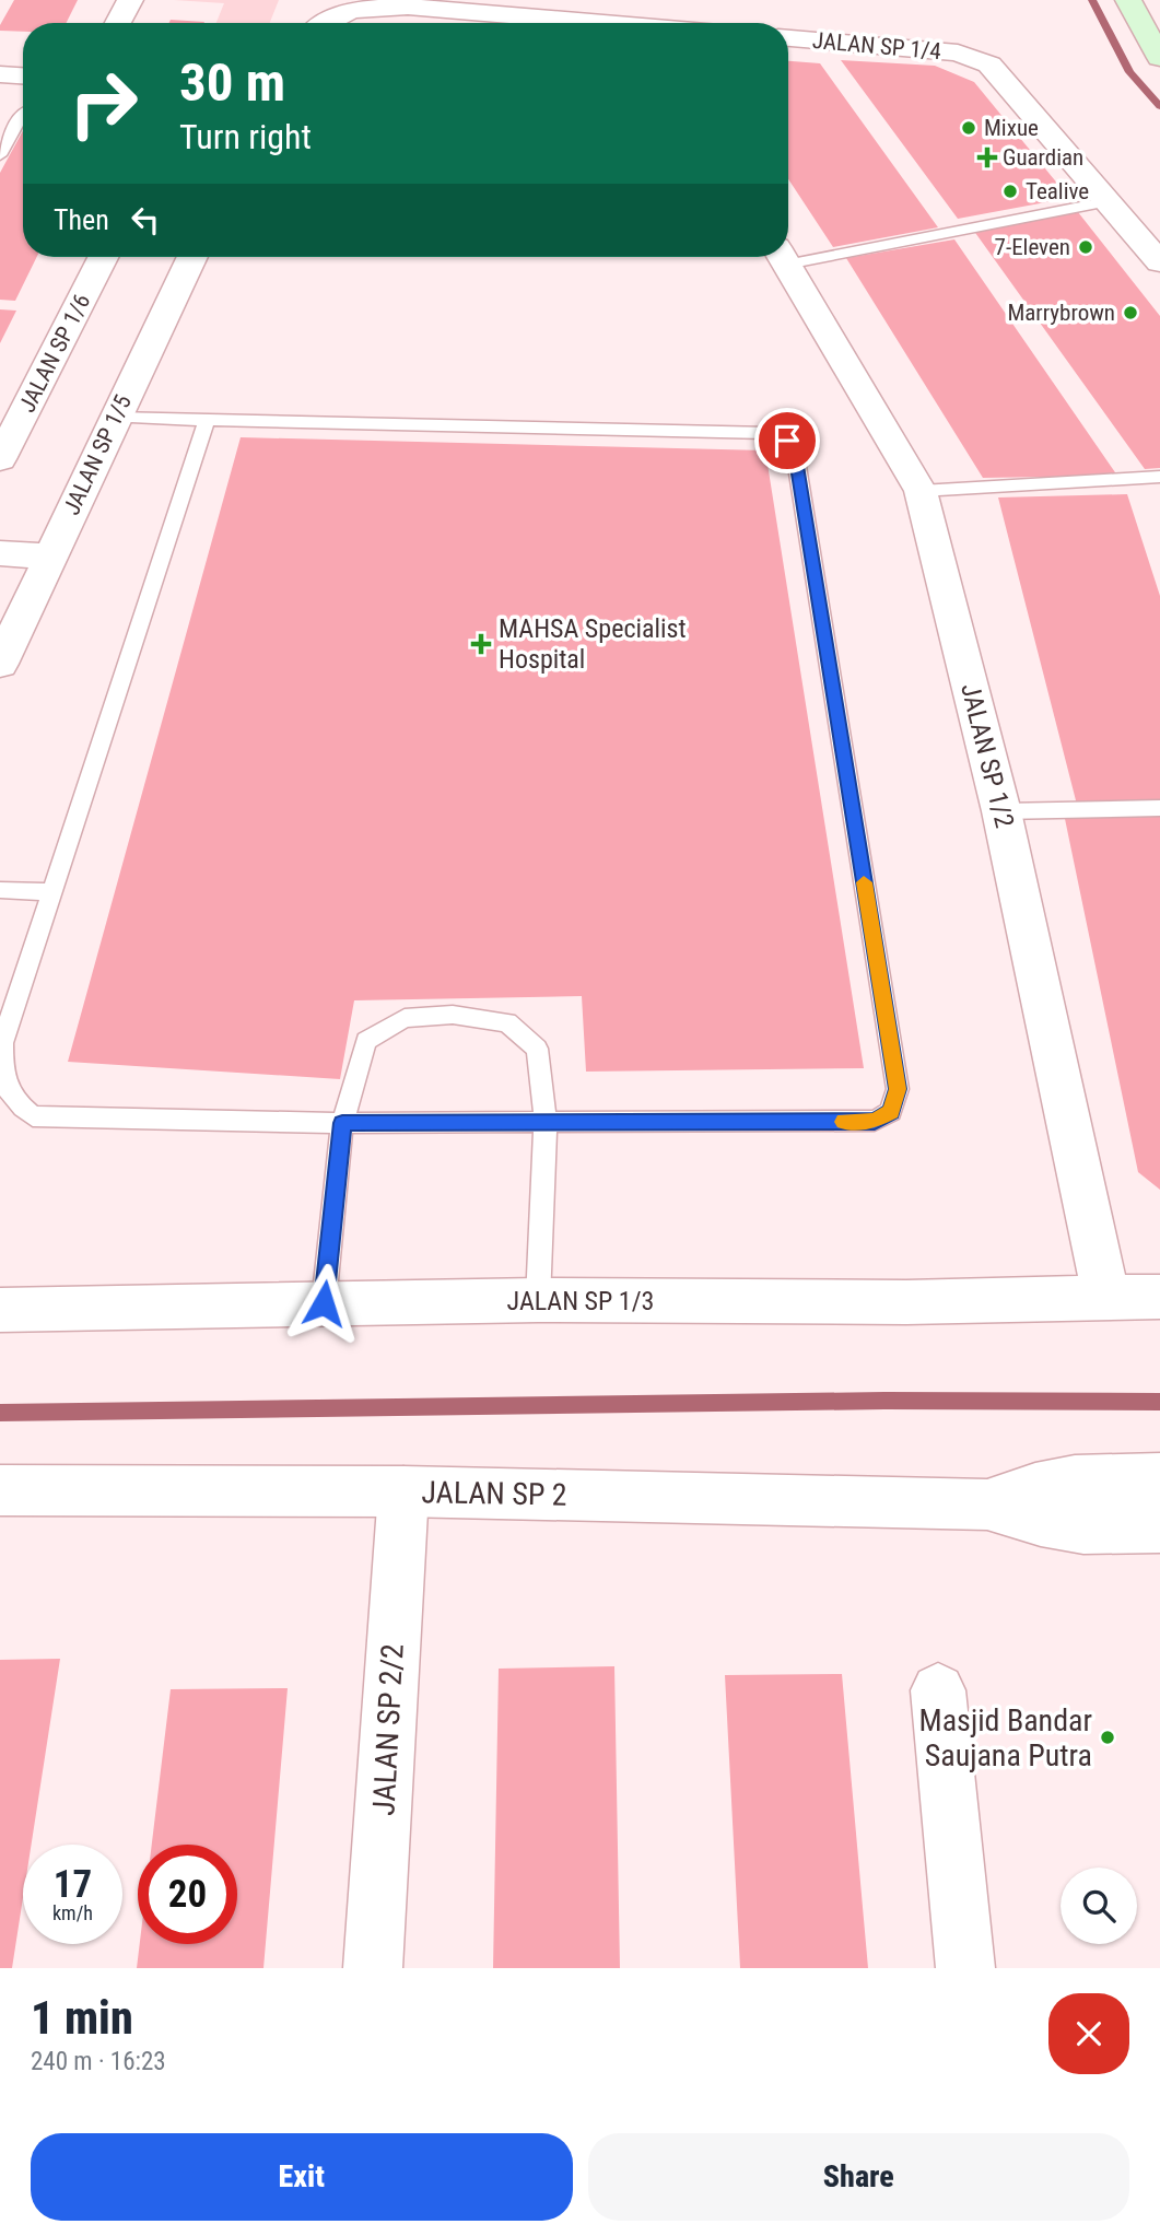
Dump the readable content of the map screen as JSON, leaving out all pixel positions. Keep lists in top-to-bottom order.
{
  "streets": {
    "street": [
      "JALAN SP 1/4",
      "JALAN SP 1/6",
      "JALAN SP 1/5",
      "JALAN SP 1/2",
      "JALAN SP 1/3",
      "JALAN SP 2",
      "JALAN SP 2/2"
    ]
  },
  "crossings": [
    ["JALAN SP 1/2", "JALAN SP 1/3"],
    ["JALAN SP 2", "JALAN SP 2/2"]
  ],
  "places": {
    "other": [
      "Mixue",
      "Tealive",
      "7-Eleven",
      "Marrybrown",
      "Masjid Bandar Saujana Putra"
    ],
    "health": ["Guardian", "MAHSA Specialist Hospital"]
  },
  "page": {
    "turn": ["30 m", "Turn right"],
    "then": "Then",
    "speed": "17 km/h",
    "limit": "20",
    "heading": ["1 min", "240 m · 16:23"],
    "buttons": ["Exit", "Share"]
  }
}
